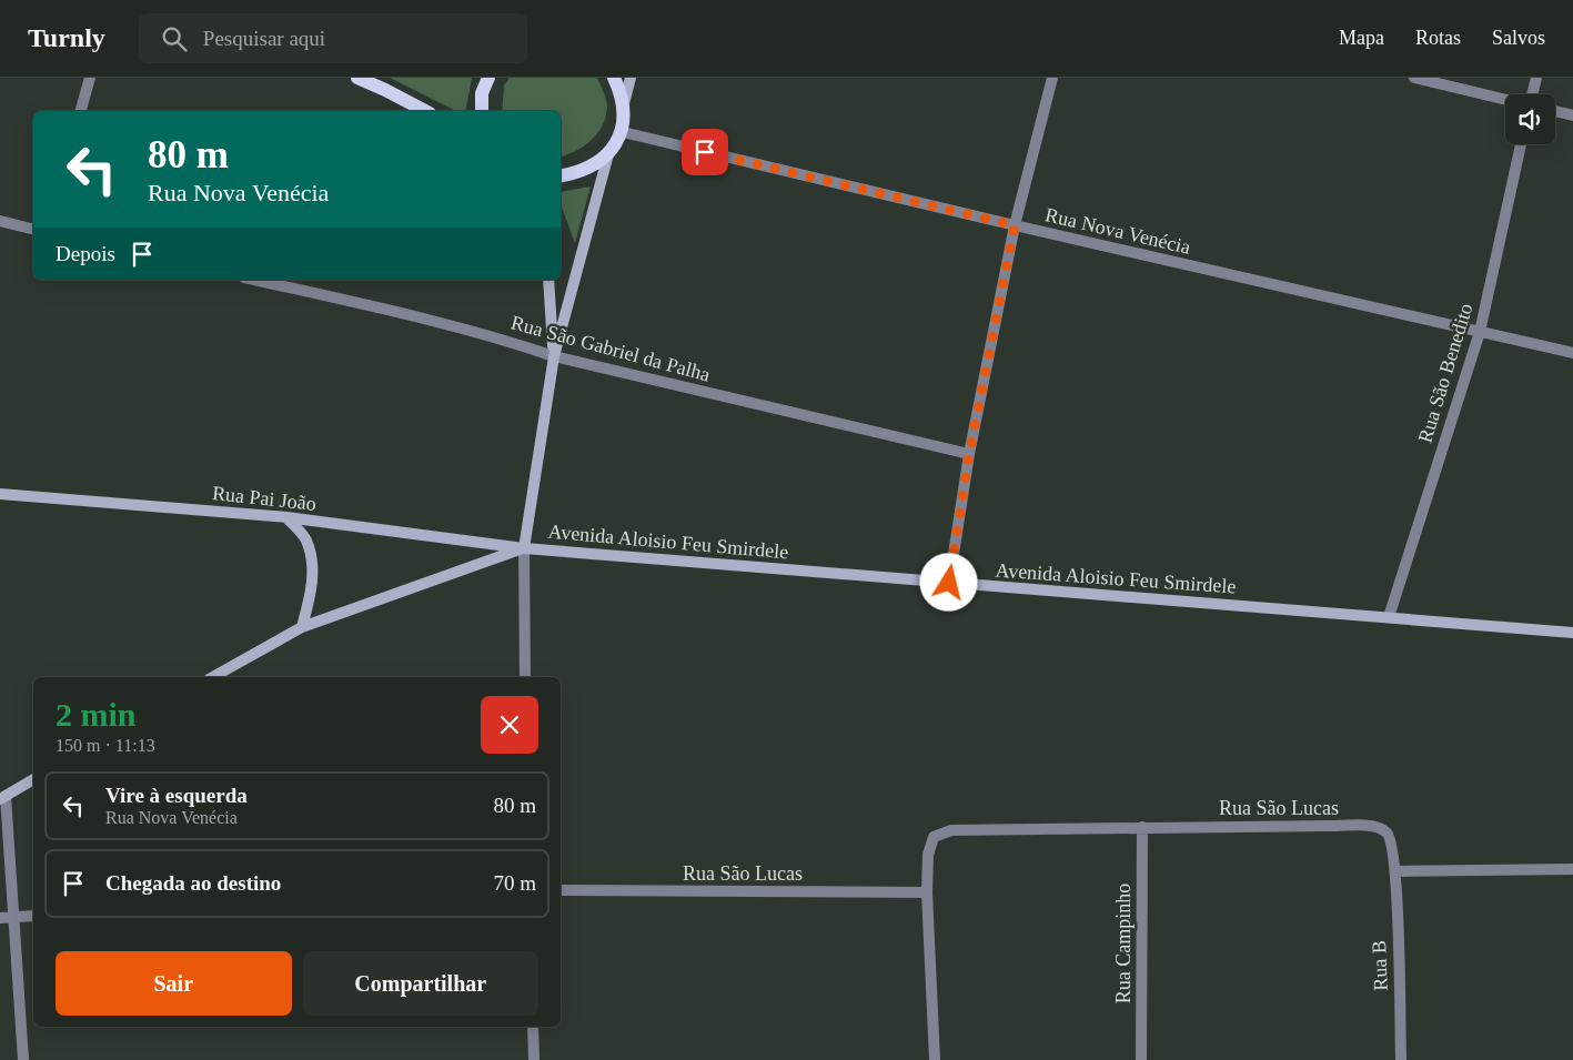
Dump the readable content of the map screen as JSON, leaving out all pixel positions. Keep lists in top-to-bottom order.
{
  "streets": {
    "street": [
      "Rua Nova Venécia",
      "Rua São Gabriel da Palha",
      "Rua São Benedito",
      "Rua Pai João",
      "Avenida Aloisio Feu Smirdele",
      "Rua São Lucas",
      "Rua Campinho",
      "Rua B"
    ]
  },
  "crossings": [
    ["Rua Nova Venécia", "Rua São Benedito"],
    ["Rua São Benedito", "Avenida Aloisio Feu Smirdele"],
    ["Rua Pai João", "Avenida Aloisio Feu Smirdele"],
    ["Rua São Lucas", "Rua Campinho"],
    ["Rua São Lucas", "Rua B"]
  ],
  "page": {
    "header": "Turnly",
    "search": "Pesquisar aqui",
    "nav": ["Mapa", "Rotas", "Salvos"],
    "turn": ["80 m", "Rua Nova Venécia"],
    "then": "Depois",
    "heading": ["2 min", "150 m · 11:13"],
    "list": [
      {
        "name": "Vire à esquerda",
        "note": "Rua Nova Venécia",
        "value": "80 m"
      },
      {
        "name": "Chegada ao destino",
        "value": "70 m"
      }
    ],
    "buttons": ["Sair", "Compartilhar"]
  }
}
